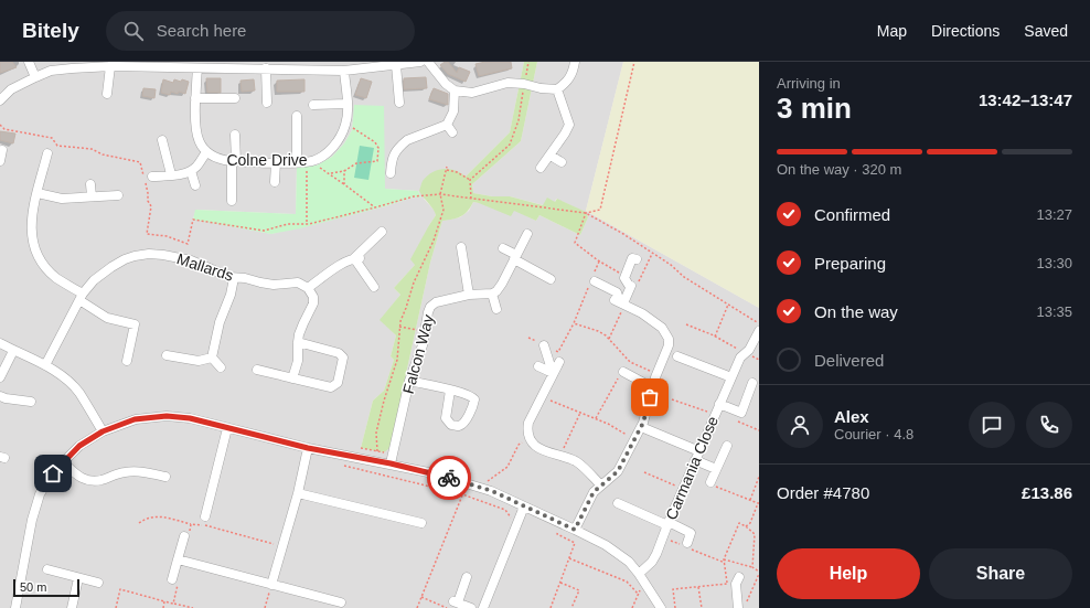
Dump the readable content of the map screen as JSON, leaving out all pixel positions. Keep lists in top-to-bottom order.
{
  "streets": {
    "street": [
      "Colne Drive",
      "Mallards",
      "Falcon Way",
      "Carmania Close"
    ]
  },
  "scale_bar": "50 m",
  "page": {
    "header": "Bitely",
    "search": "Search here",
    "nav": ["Map", "Directions", "Saved"],
    "heading": ["3 min", "Arriving in", "13:42–13:47"],
    "panel": [
      "Alex",
      "Courier · 4.8",
      "Order #4780",
      "£13.86"
    ],
    "bar": "On the way · 320 m",
    "list": [
      ["Confirmed", "13:27"],
      ["Preparing", "13:30"],
      ["On the way", "13:35"],
      "Delivered"
    ],
    "buttons": ["Help", "Share"],
    "scale": "50 m"
  }
}
